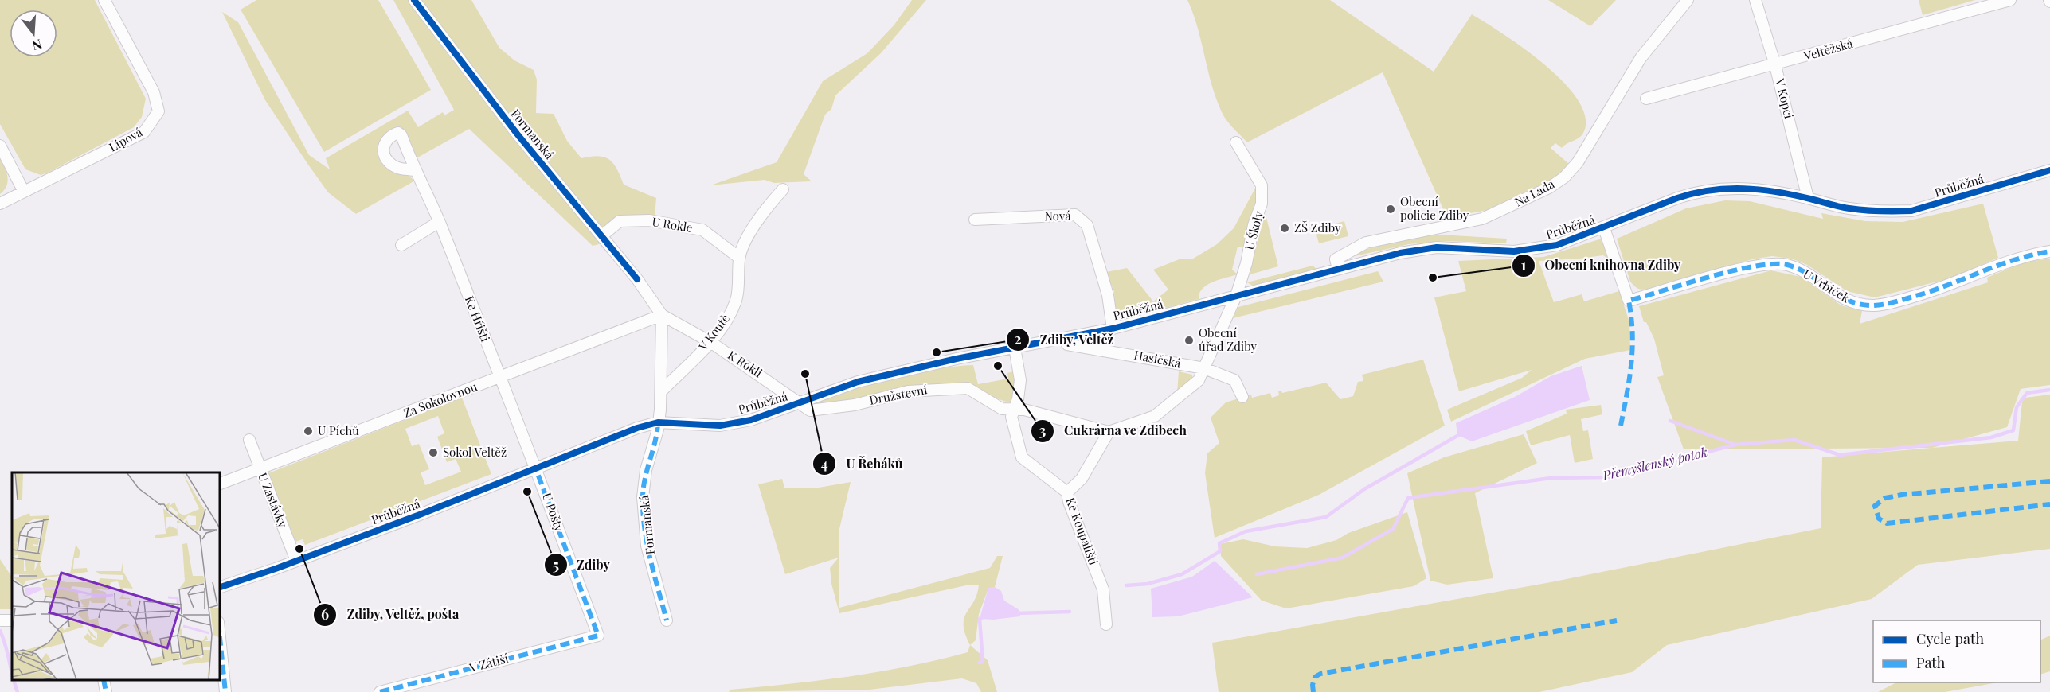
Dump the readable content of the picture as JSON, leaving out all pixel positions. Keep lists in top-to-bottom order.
{
  "streets": {
    "street": [
      "Veltěžská",
      "V Kopci",
      "Formanská",
      "Lipová",
      "Průběžná",
      "Na Lada",
      "Nová",
      "U Rokle",
      "U Školy",
      "U Vrbiček",
      "Ke Hřišti",
      "V Koutě",
      "Hasičská",
      "K Rokli",
      "Družstevní",
      "Za Sokolovnou",
      "U Zastávky",
      "U Pošty",
      "Ke Koupališti",
      "V Zátiší"
    ]
  },
  "crossings": [
    ["Veltěžská", "V Kopci"],
    ["V Kopci", "Průběžná"],
    ["Formanská", "Průběžná"],
    ["Formanská", "U Rokle"],
    ["Formanská", "V Koutě"],
    ["Formanská", "K Rokli"],
    ["Formanská", "Za Sokolovnou"],
    ["Průběžná", "Na Lada"],
    ["Průběžná", "Nová"],
    ["Průběžná", "U Školy"],
    ["Průběžná", "U Vrbiček"],
    ["Průběžná", "Ke Hřišti"],
    ["Průběžná", "Hasičská"],
    ["Průběžná", "K Rokli"],
    ["Průběžná", "Družstevní"],
    ["Průběžná", "U Zastávky"],
    ["Průběžná", "U Pošty"],
    ["Průběžná", "Ke Koupališti"],
    ["U Rokle", "V Koutě"],
    ["Ke Hřišti", "Za Sokolovnou"],
    ["Ke Hřišti", "U Pošty"],
    ["V Koutě", "K Rokli"],
    ["K Rokli", "Družstevní"],
    ["K Rokli", "Za Sokolovnou"],
    ["Družstevní", "Ke Koupališti"],
    ["Za Sokolovnou", "U Zastávky"],
    ["U Pošty", "V Zátiší"]
  ],
  "water": ["Přemyšlenský potok"],
  "places": [
    "Obecní policie Zdiby",
    "ZŠ Zdiby",
    "Obecní knihovna Zdiby",
    "Obecní úřad Zdiby",
    "Zdiby, Veltěž",
    "Cukrárna ve Zdibech",
    "U Řeháků",
    "U Píchů",
    "Sokol Veltěž",
    "Zdiby",
    "Zdiby, Veltěž, pošta"
  ],
  "legend": ["Cycle path", "Path"],
  "north": "bottom"
}
